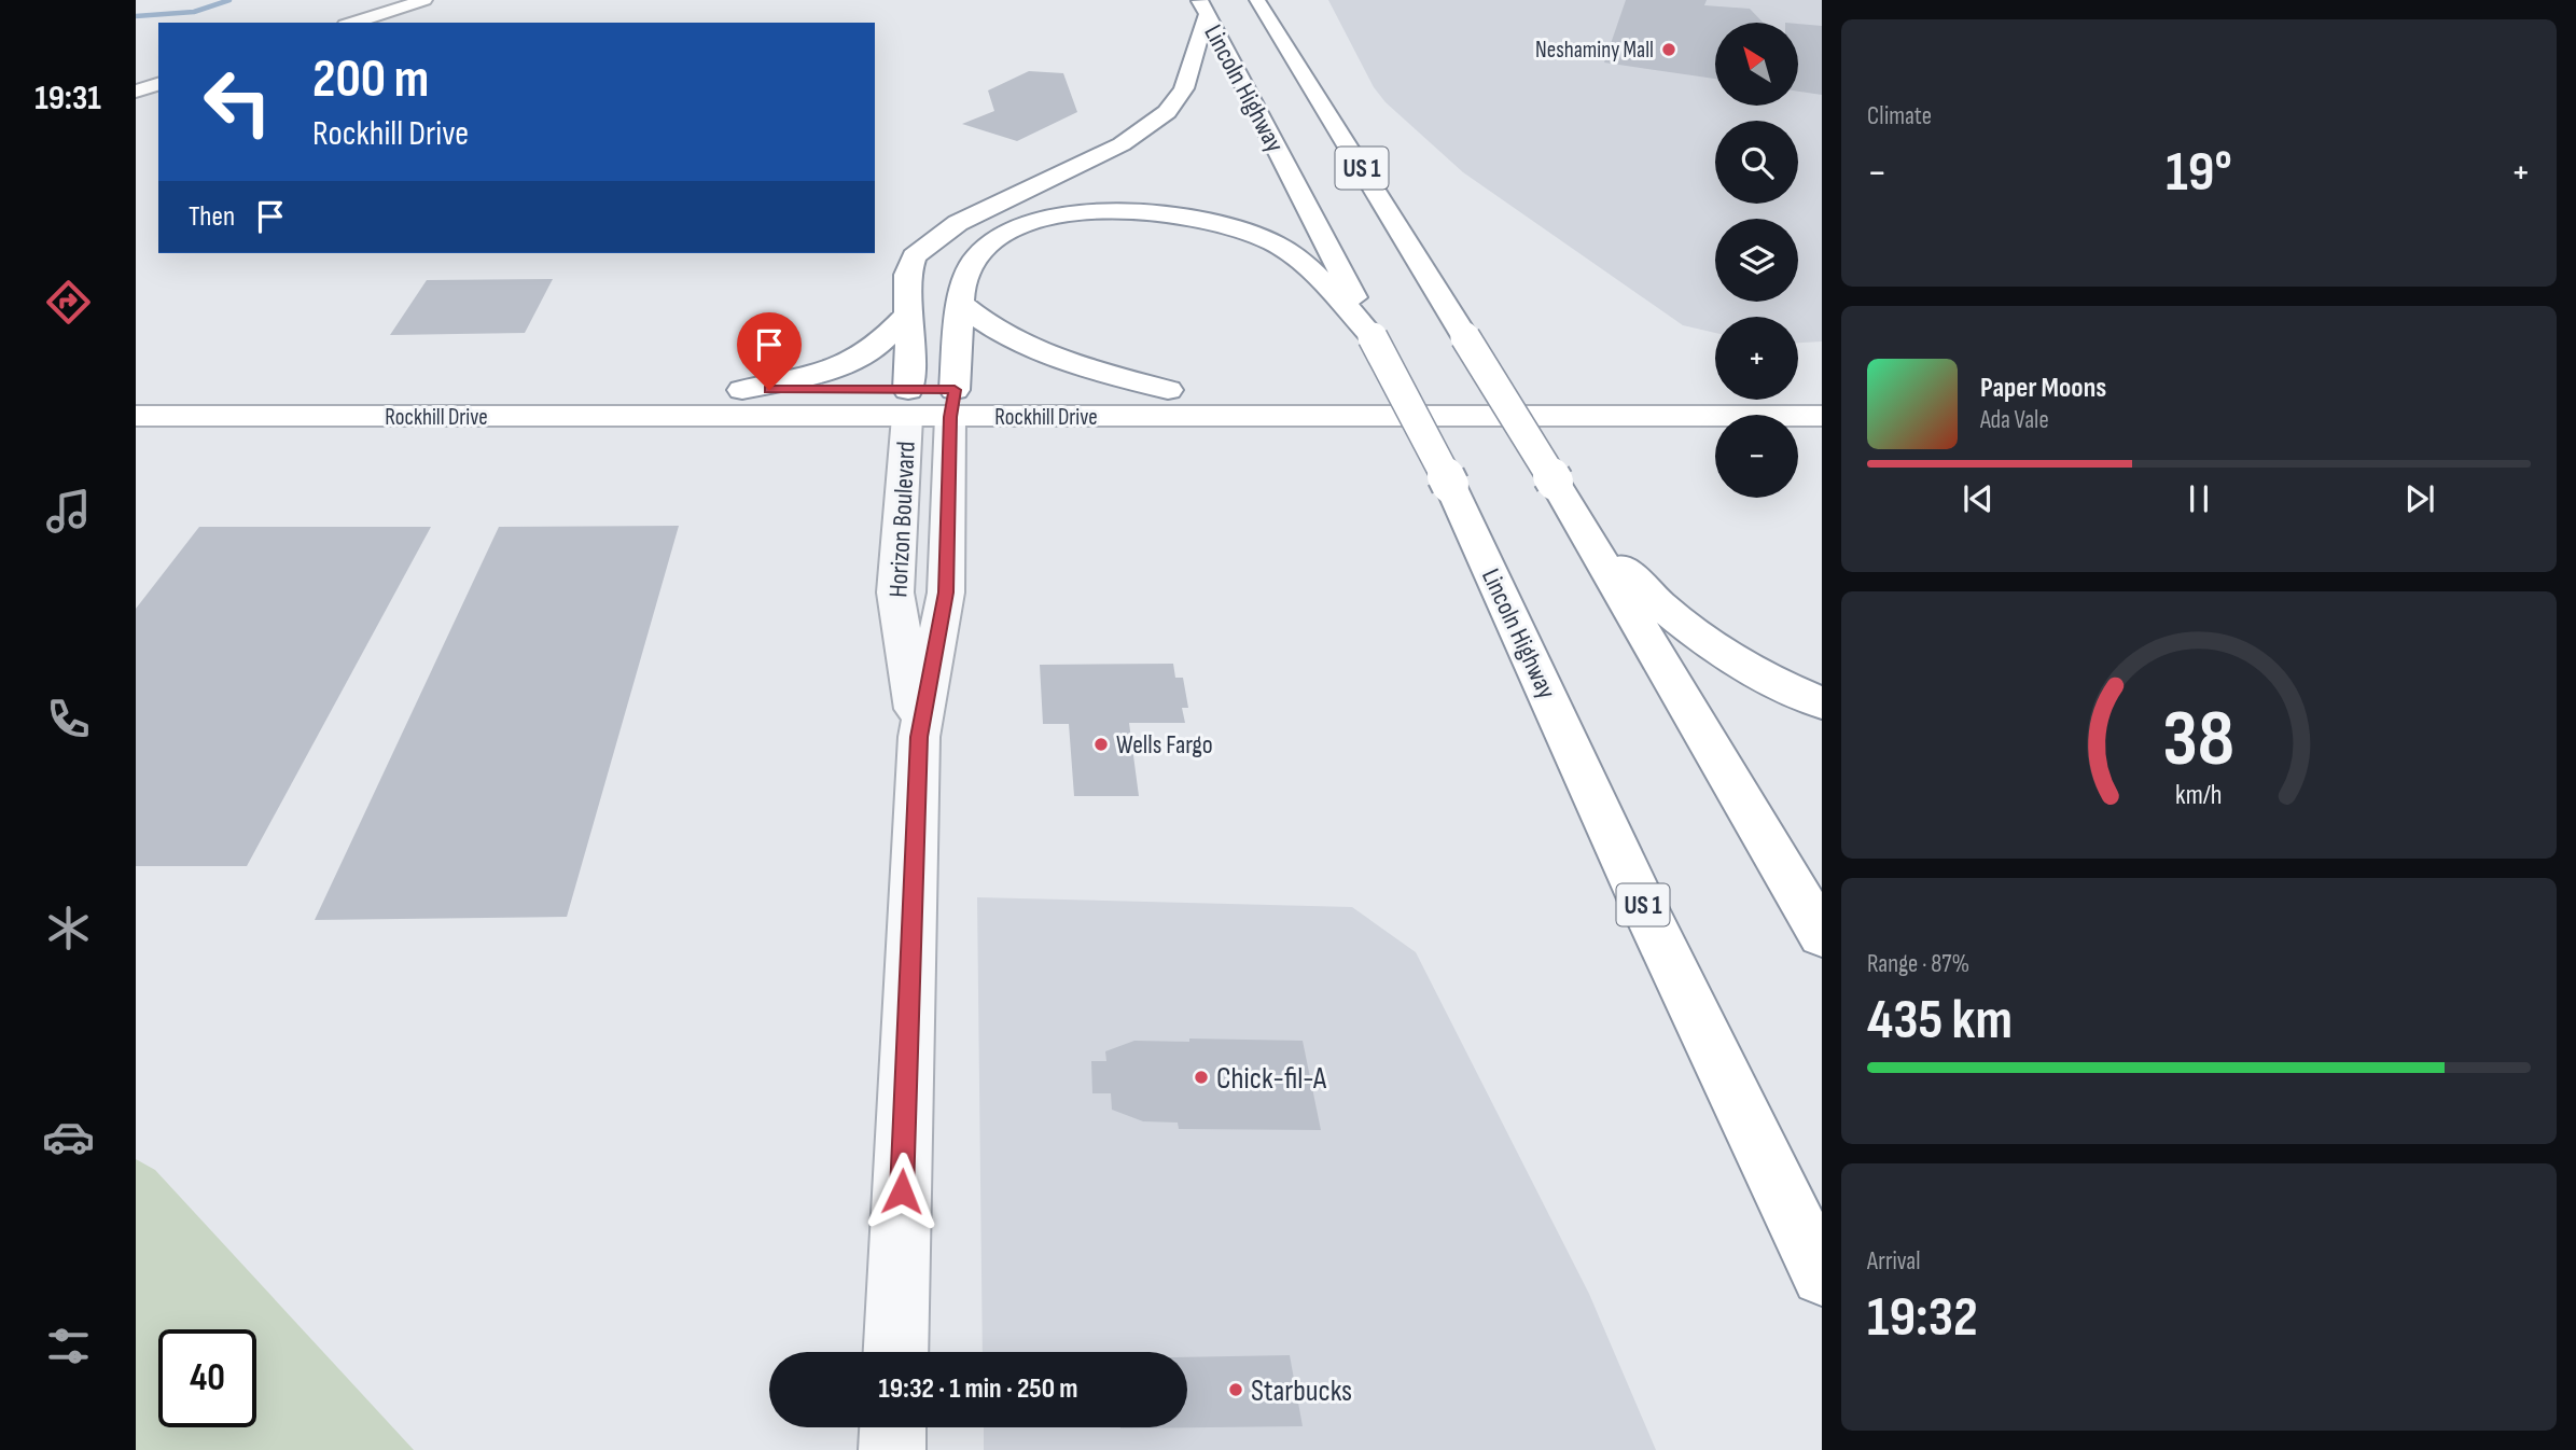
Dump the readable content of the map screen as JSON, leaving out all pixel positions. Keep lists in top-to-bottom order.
{
  "streets": {
    "main road": ["Lincoln Highway", "US 1", "Rockhill Drive"],
    "street": ["Horizon Boulevard"]
  },
  "crossings": [
    ["Rockhill Drive", "Horizon Boulevard"]
  ],
  "places": [
    "Neshaminy Mall",
    "Wells Fargo",
    "Chick-fil-A",
    "Starbucks"
  ],
  "north": "top left",
  "page": {
    "tabs": "19:31",
    "tile": [
      "Climate",
      ["Range · 87%", "435 km"],
      ["Arrival", "19:32"]
    ],
    "map_buttons": ["+", "−"],
    "turn": ["200 m", "Rockhill Drive"],
    "heat": ["−", "19°", "+"],
    "then": "Then",
    "song": ["Paper Moons", "Ada Vale"],
    "limit": "40",
    "trip": "19:32 · 1 min · 250 m",
    "gauge": ["38", "km/h"]
  }
}
